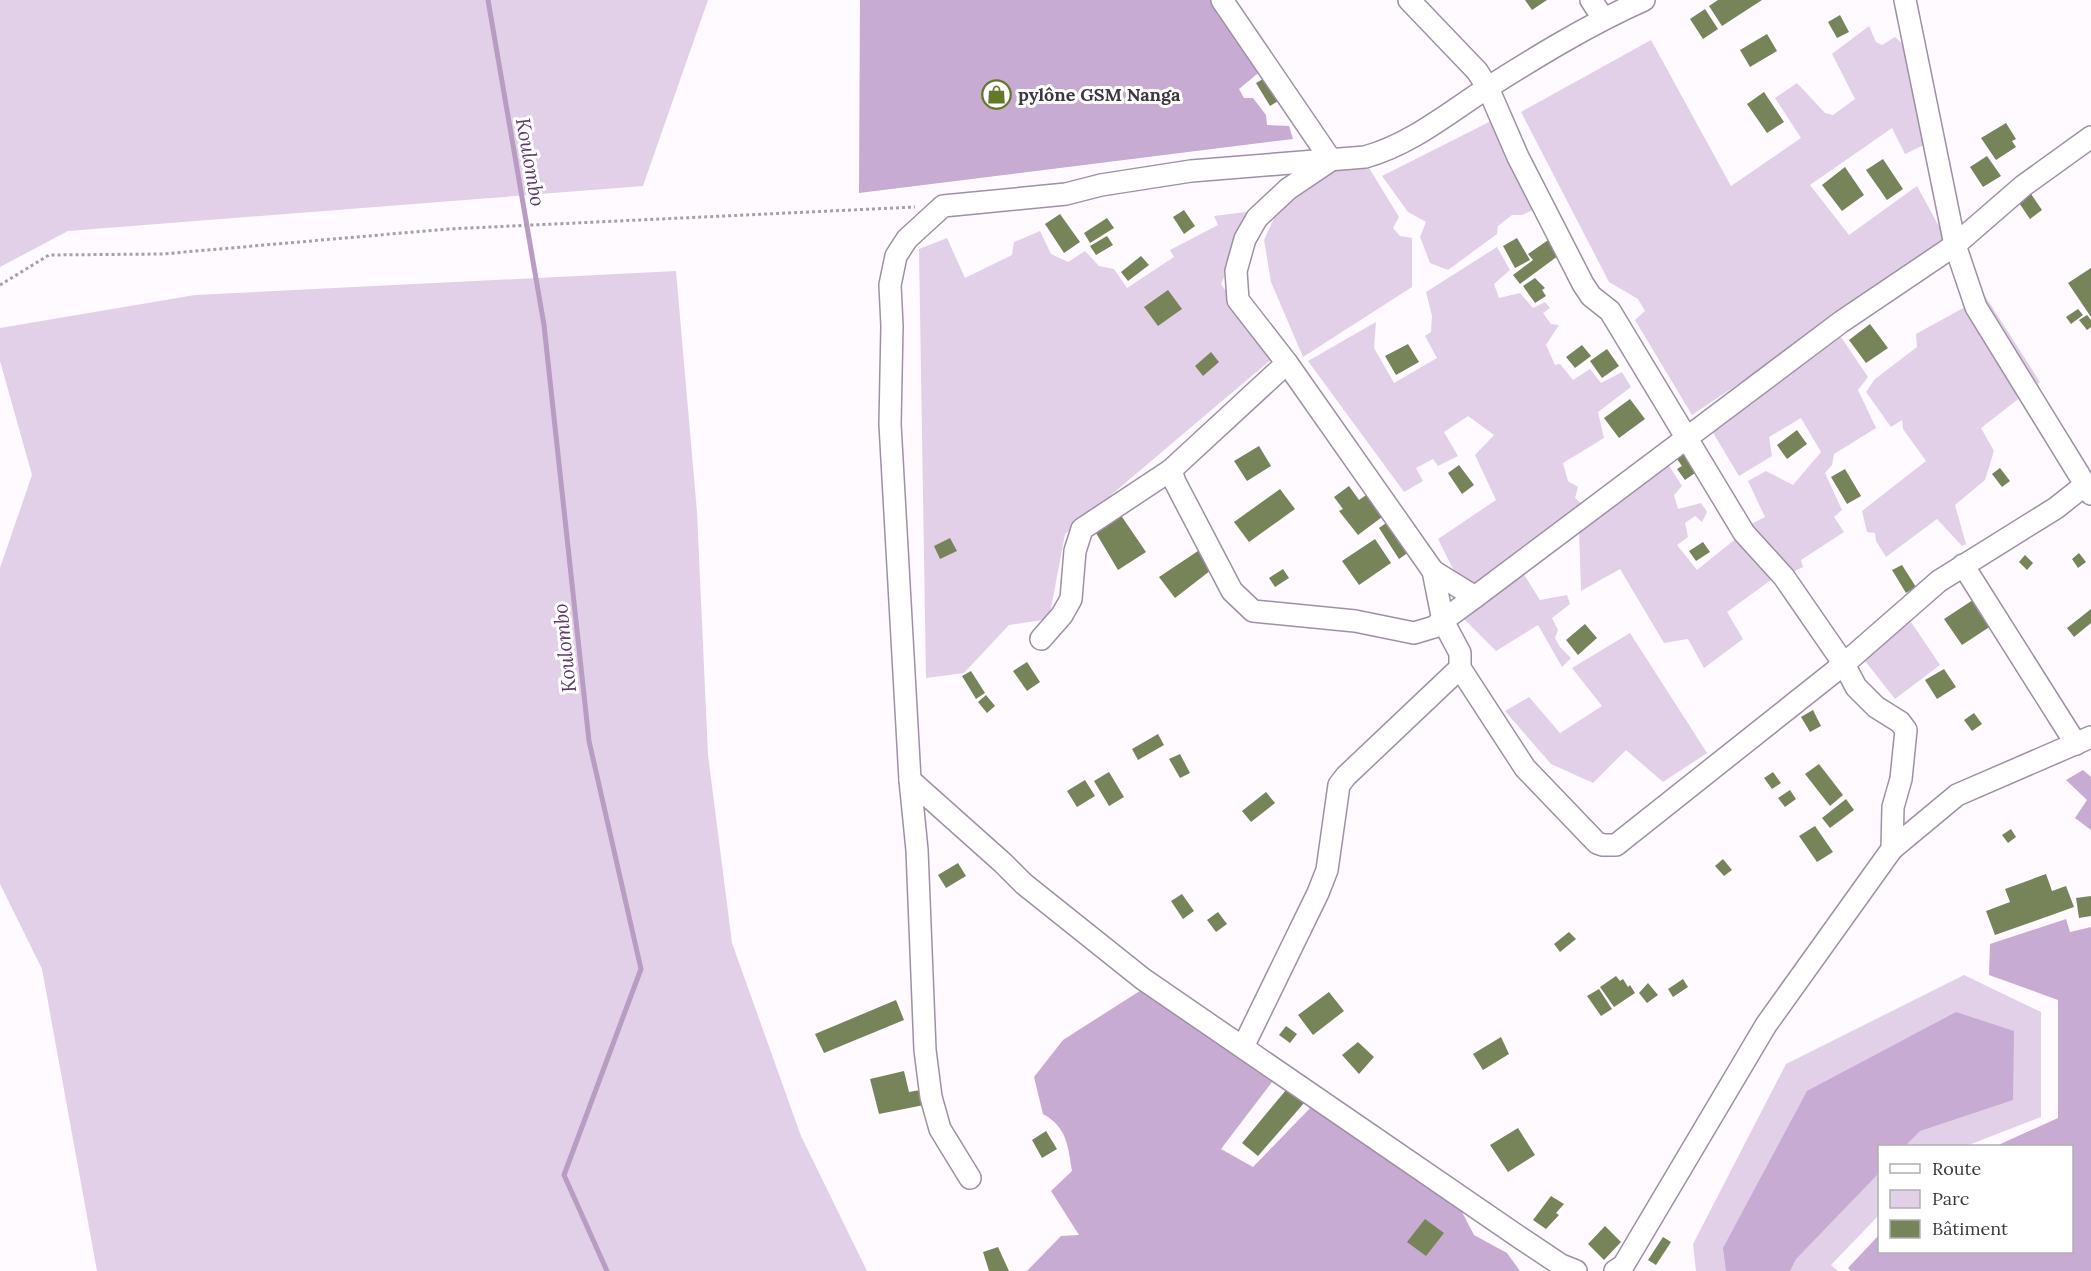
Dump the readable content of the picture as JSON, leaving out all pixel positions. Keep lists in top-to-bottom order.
{
  "water": ["Koulombo"],
  "places": {
    "shop": ["pylône GSM Nanga"]
  },
  "legend": ["Route", "Parc", "Bâtiment"]
}
